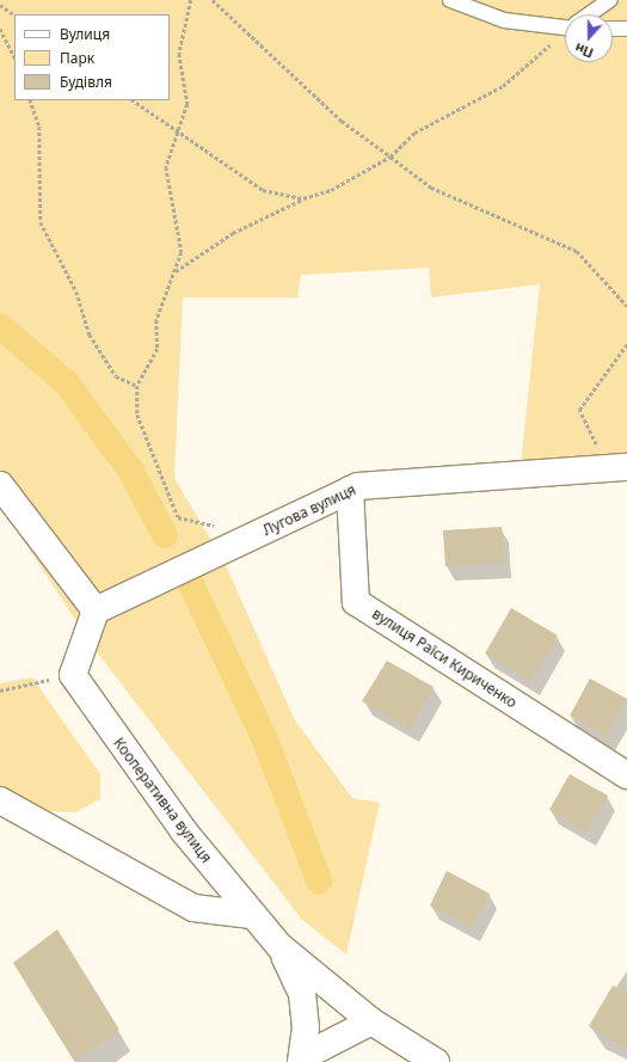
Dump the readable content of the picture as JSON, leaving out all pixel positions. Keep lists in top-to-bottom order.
{
  "streets": {
    "street": ["Лугова вулиця", "вулиця Раїси Кириченко", "Кооперативна вулиця"]
  },
  "crossings": [
    ["Лугова вулиця", "вулиця Раїси Кириченко"]
  ],
  "legend": ["Вулиця", "Парк", "Будівля"],
  "north": "bottom"
}
